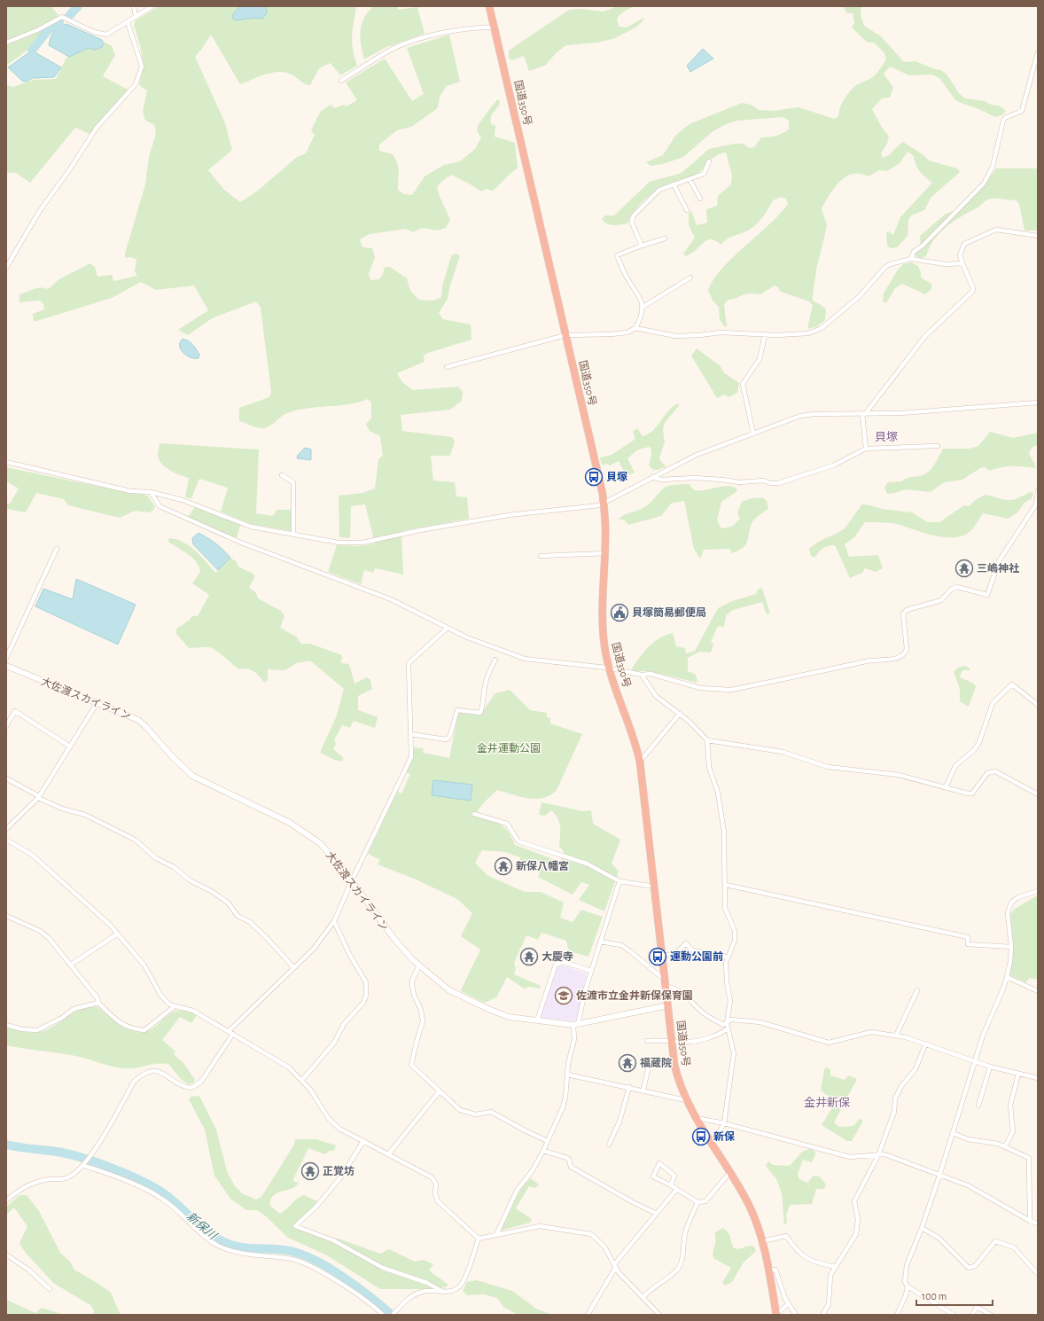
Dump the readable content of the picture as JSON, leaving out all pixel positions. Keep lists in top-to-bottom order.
{
  "streets": {
    "highway": ["国道350号"],
    "street": ["大佐渡スカイライン"]
  },
  "crossings": [
    ["国道350号", "大佐渡スカイライン"]
  ],
  "districts": ["貝塚", "金井新保"],
  "water": ["新保川"],
  "parks": ["金井運動公園"],
  "places": {
    "bus stop": ["貝塚", "運動公園前", "新保"],
    "temple": [
      "三嶋神社",
      "新保八幡宮",
      "大慶寺",
      "福蔵院",
      "正覚坊"
    ],
    "public building": ["貝塚簡易郵便局"],
    "school or university": ["佐渡市立金井新保保育園"]
  },
  "scale_bar": "100 m"
}
